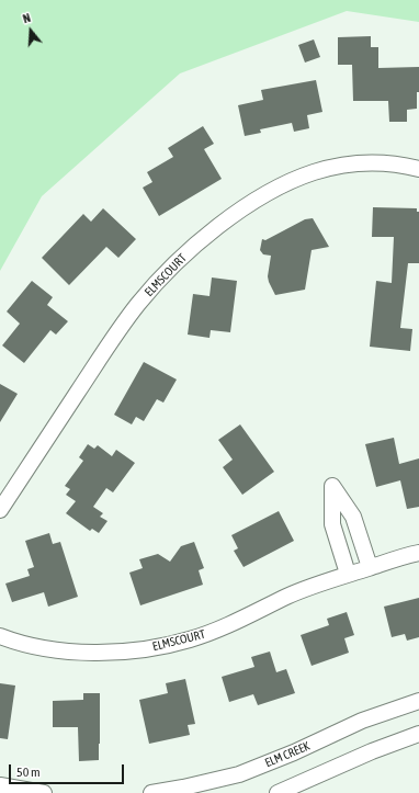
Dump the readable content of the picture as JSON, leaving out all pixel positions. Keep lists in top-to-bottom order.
{
  "streets": {
    "street": ["ELMSCOURT", "ELM CREEK"]
  },
  "scale_bar": "50 m",
  "north": "top"
}
